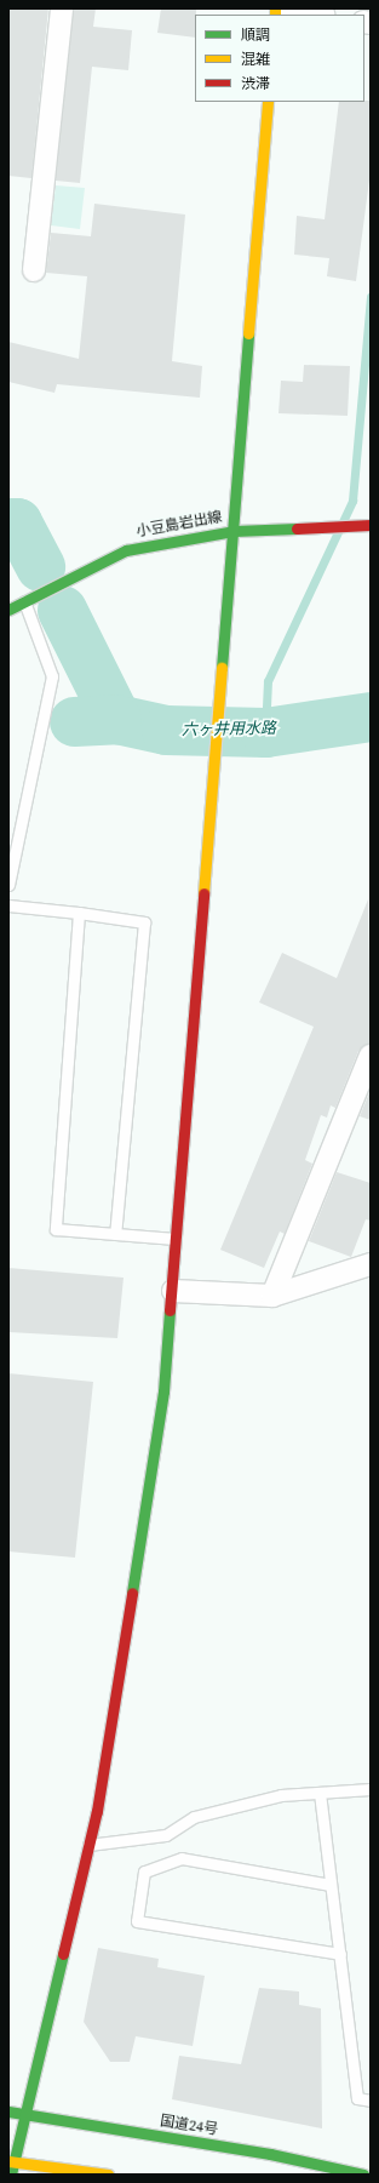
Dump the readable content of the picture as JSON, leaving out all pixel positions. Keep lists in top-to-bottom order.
{
  "streets": {
    "main road": ["小豆島岩出線", "国道24号"]
  },
  "water": ["六ヶ井用水路"],
  "legend": ["順調", "混雑", "渋滞"]
}
